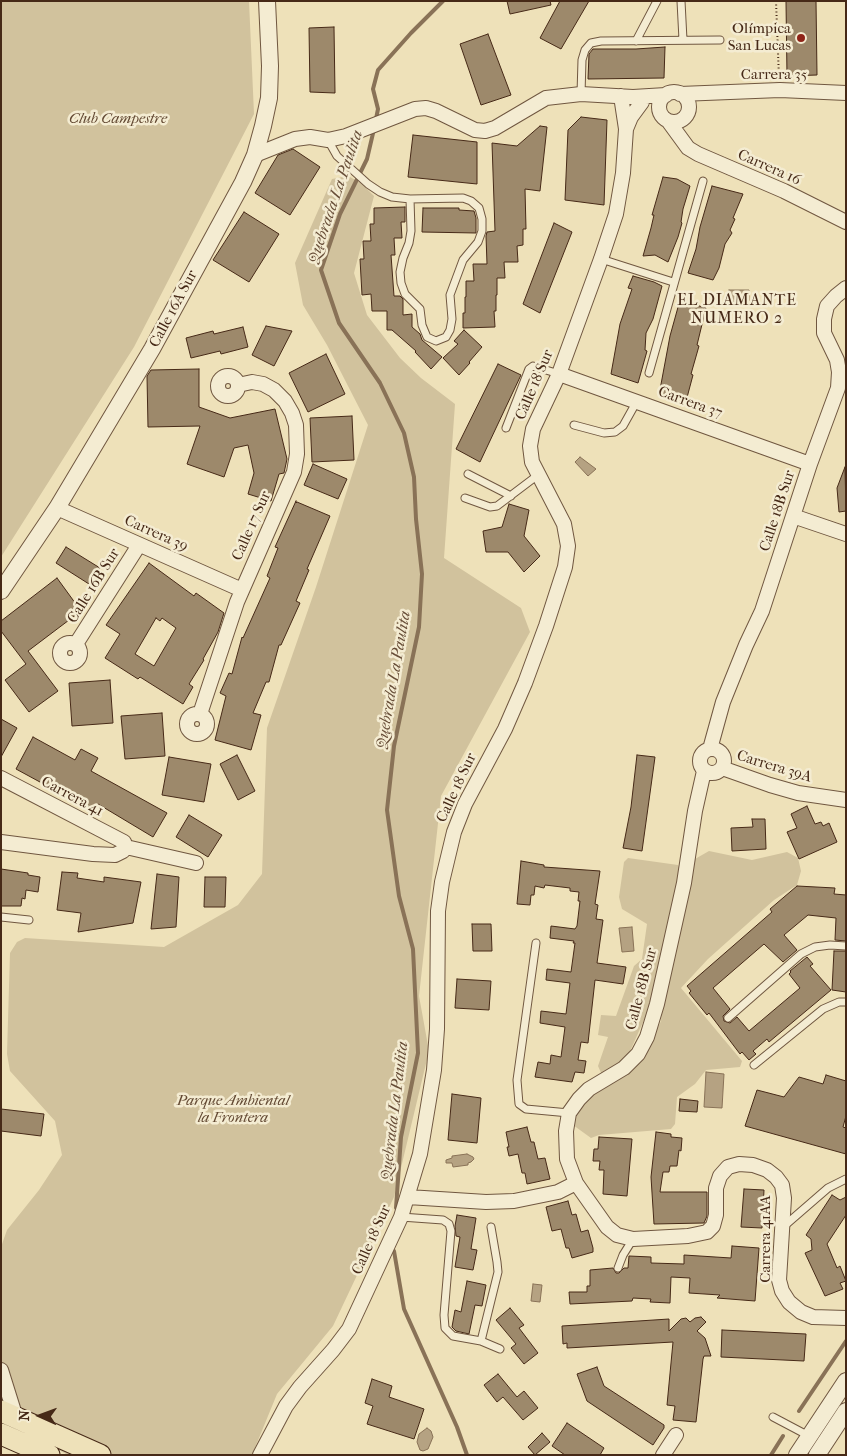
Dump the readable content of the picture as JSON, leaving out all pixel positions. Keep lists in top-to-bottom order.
{
  "streets": {
    "street": [
      "Carrera 35",
      "Carrera 16",
      "Calle 16A Sur",
      "Calle 18 Sur",
      "Carrera 37",
      "Calle 18B Sur",
      "Calle 17 Sur",
      "Carrera 39",
      "Calle 16B Sur",
      "Carrera 39A",
      "Carrera 41",
      "Carrera 41AA"
    ]
  },
  "crossings": [
    ["Carrera 35", "Carrera 16"],
    ["Carrera 35", "Calle 16A Sur"],
    ["Carrera 35", "Calle 18 Sur"],
    ["Calle 16A Sur", "Carrera 39"],
    ["Calle 18 Sur", "Carrera 37"],
    ["Carrera 37", "Calle 18B Sur"],
    ["Calle 18B Sur", "Carrera 39A"],
    ["Calle 18B Sur", "Carrera 41AA"],
    ["Calle 17 Sur", "Carrera 39"],
    ["Carrera 39", "Calle 16B Sur"]
  ],
  "districts": ["EL DIAMANTE NUMERO 2"],
  "water": ["Quebrada La Paulita"],
  "parks": ["Club Campestre", "Parque Ambiental la Frontera"],
  "places": ["Olímpica San Lucas"],
  "north": "left"
}
